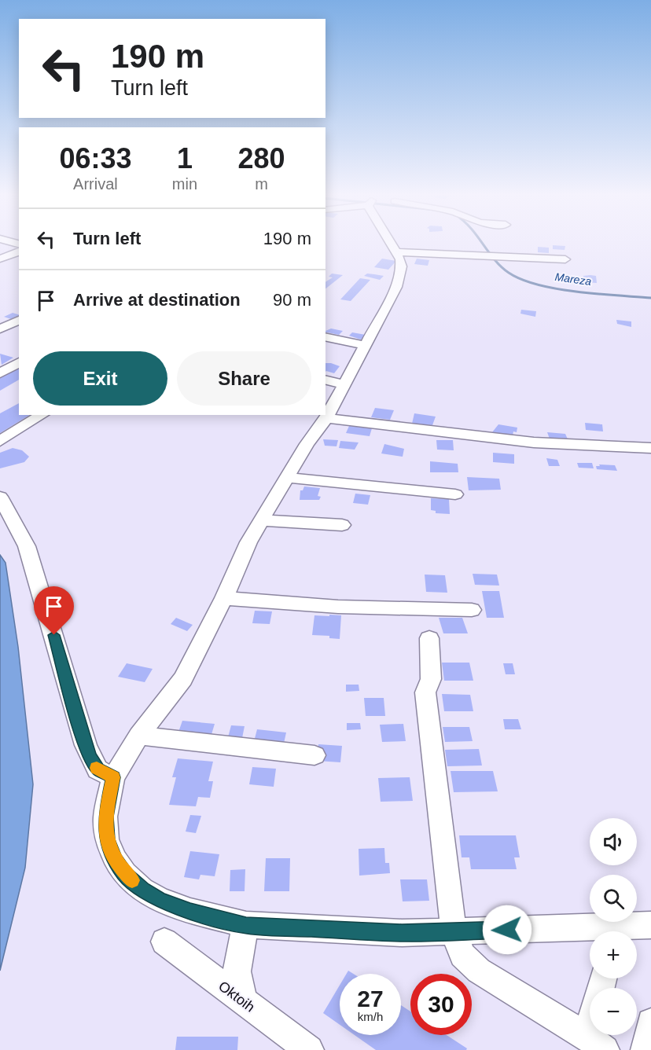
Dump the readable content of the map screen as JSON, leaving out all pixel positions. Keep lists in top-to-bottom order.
{
  "streets": {
    "street": ["Oktoih"]
  },
  "water": ["Mareza"],
  "page": {
    "turn": ["190 m", "Turn left"],
    "eta": [
      "06:33",
      "Arrival",
      "1",
      "min",
      "280",
      "m"
    ],
    "list": [
      {
        "name": "Turn left",
        "value": "190 m"
      },
      {
        "name": "Arrive at destination",
        "value": "90 m"
      }
    ],
    "buttons": ["Exit", "Share"],
    "map_buttons": ["+", "−"],
    "speed": "27 km/h",
    "limit": "30"
  }
}
